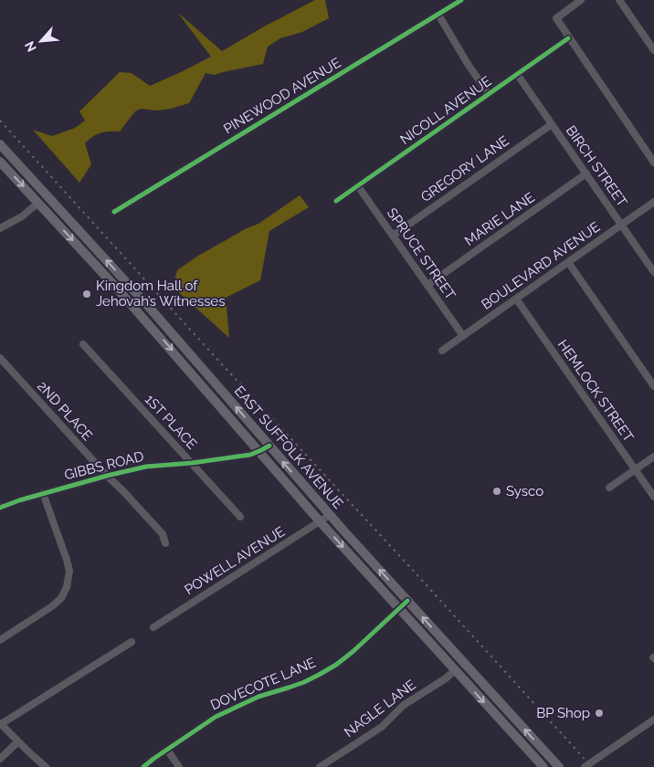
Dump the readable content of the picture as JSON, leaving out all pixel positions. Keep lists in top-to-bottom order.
{
  "streets": {
    "main road": ["EAST SUFFOLK AVENUE"],
    "street": [
      "PINEWOOD AVENUE",
      "NICOLL AVENUE",
      "BIRCH STREET",
      "GREGORY LANE",
      "MARIE LANE",
      "SPRUCE STREET",
      "BOULEVARD AVENUE",
      "HEMLOCK STREET",
      "2ND PLACE",
      "1ST PLACE",
      "GIBBS ROAD",
      "POWELL AVENUE",
      "DOVECOTE LANE",
      "NAGLE LANE"
    ]
  },
  "crossings": [
    ["NICOLL AVENUE", "BIRCH STREET"],
    ["NICOLL AVENUE", "SPRUCE STREET"],
    ["BIRCH STREET", "GREGORY LANE"],
    ["BIRCH STREET", "MARIE LANE"],
    ["BIRCH STREET", "BOULEVARD AVENUE"],
    ["GREGORY LANE", "SPRUCE STREET"],
    ["MARIE LANE", "SPRUCE STREET"],
    ["SPRUCE STREET", "BOULEVARD AVENUE"],
    ["BOULEVARD AVENUE", "HEMLOCK STREET"],
    ["2ND PLACE", "GIBBS ROAD"],
    ["1ST PLACE", "GIBBS ROAD"],
    ["EAST SUFFOLK AVENUE", "GIBBS ROAD"],
    ["EAST SUFFOLK AVENUE", "POWELL AVENUE"],
    ["EAST SUFFOLK AVENUE", "DOVECOTE LANE"],
    ["EAST SUFFOLK AVENUE", "NAGLE LANE"]
  ],
  "places": ["Kingdom Hall of Jehovah’s Witnesses", "Sysco", "BP Shop"],
  "north": "bottom left"
}
